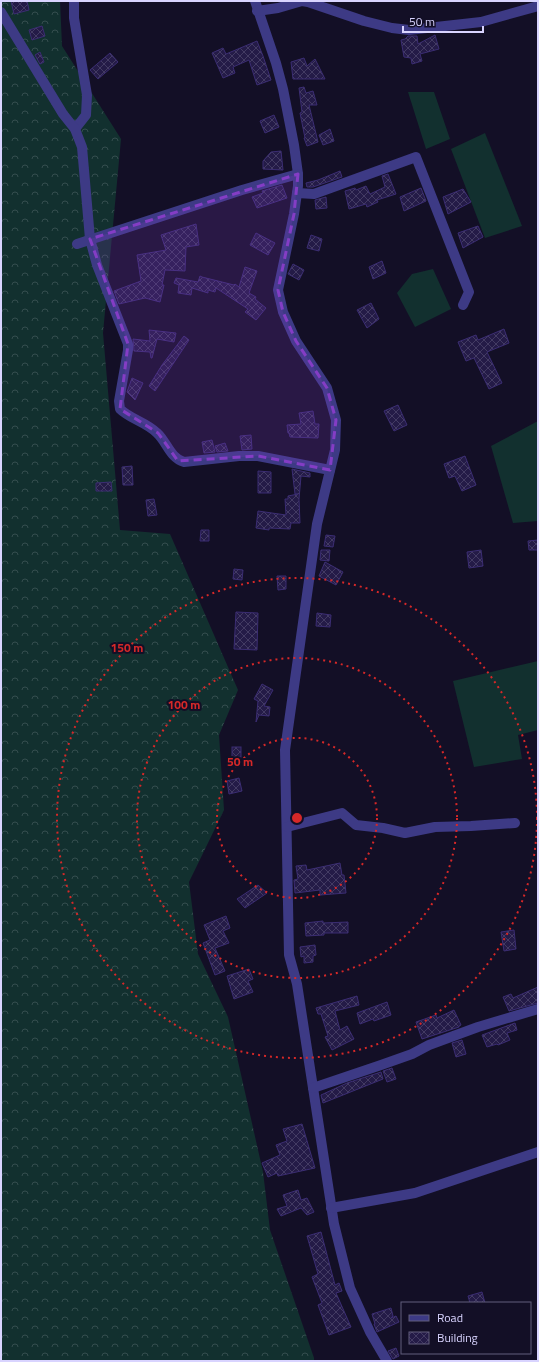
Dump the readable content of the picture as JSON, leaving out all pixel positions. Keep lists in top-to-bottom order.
{
  "legend": ["Road", "Building"],
  "scale_bar": "50 m",
  "rings": ["150 m", "100 m", "50 m"]
}
